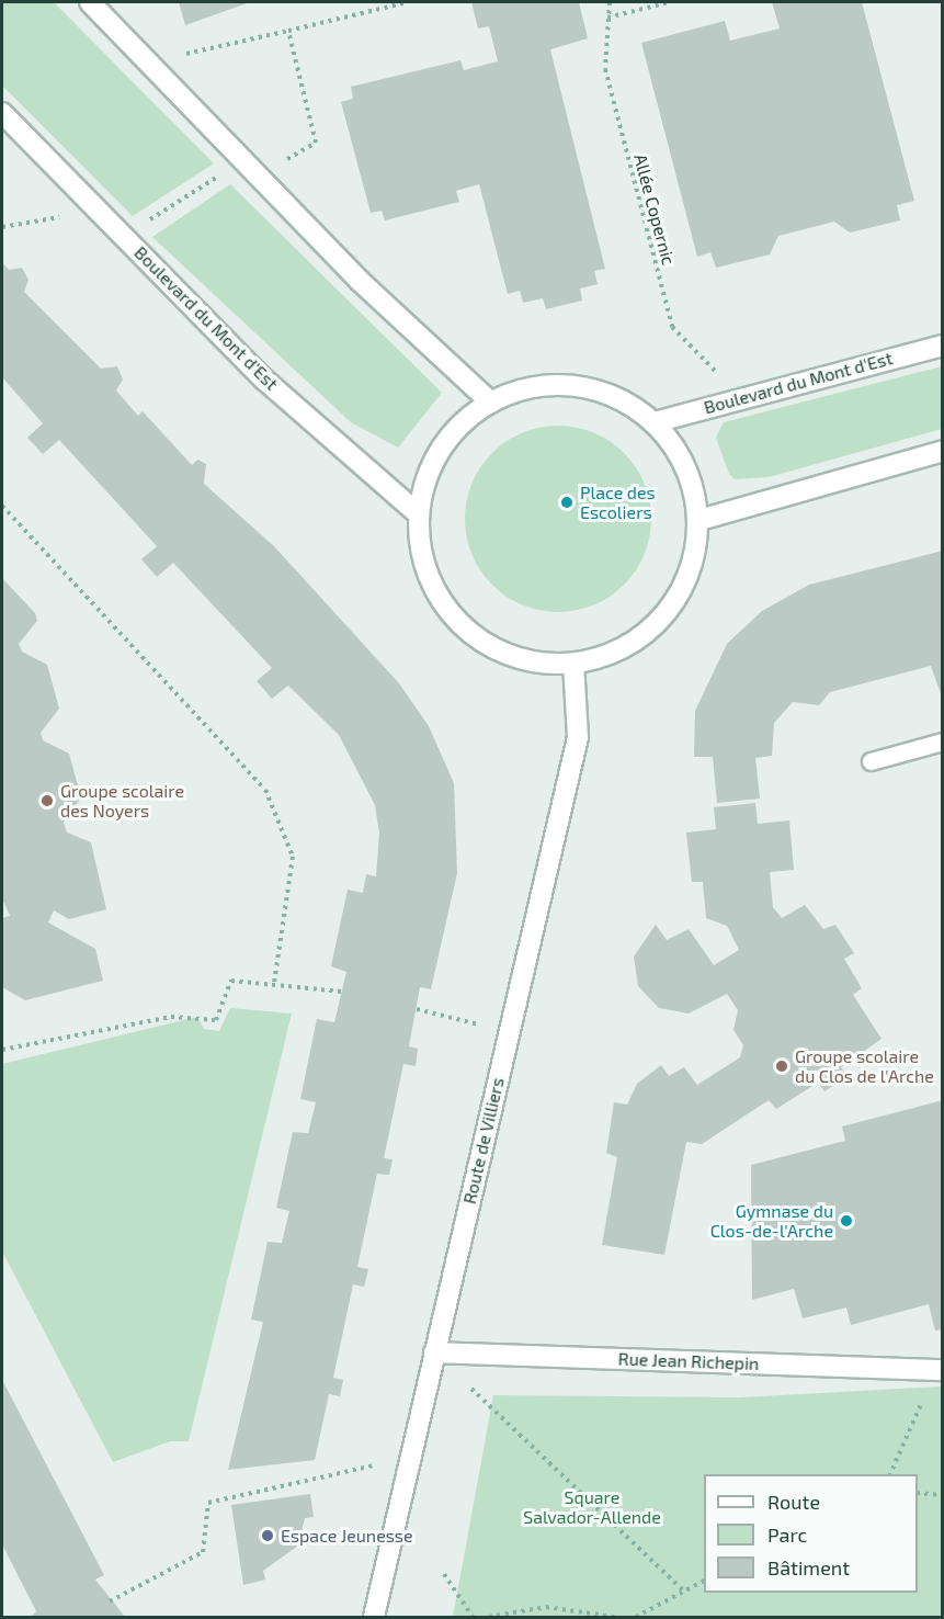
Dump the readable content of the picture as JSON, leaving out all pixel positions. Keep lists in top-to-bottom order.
{
  "streets": {
    "main road": ["Boulevard du Mont d'Est", "Route de Villiers", "Rue Jean Richepin"],
    "path": ["Allée Copernic"]
  },
  "crossings": [
    ["Allée Copernic", "Boulevard du Mont d'Est"],
    ["Route de Villiers", "Rue Jean Richepin"]
  ],
  "parks": ["Square Salvador-Allende"],
  "places": [
    "Place des Escoliers",
    "Groupe scolaire des Noyers",
    "Groupe scolaire du Clos de l'Arche",
    "Gymnase du Clos-de-l'Arche",
    "Espace Jeunesse"
  ],
  "legend": ["Route", "Parc", "Bâtiment"]
}
